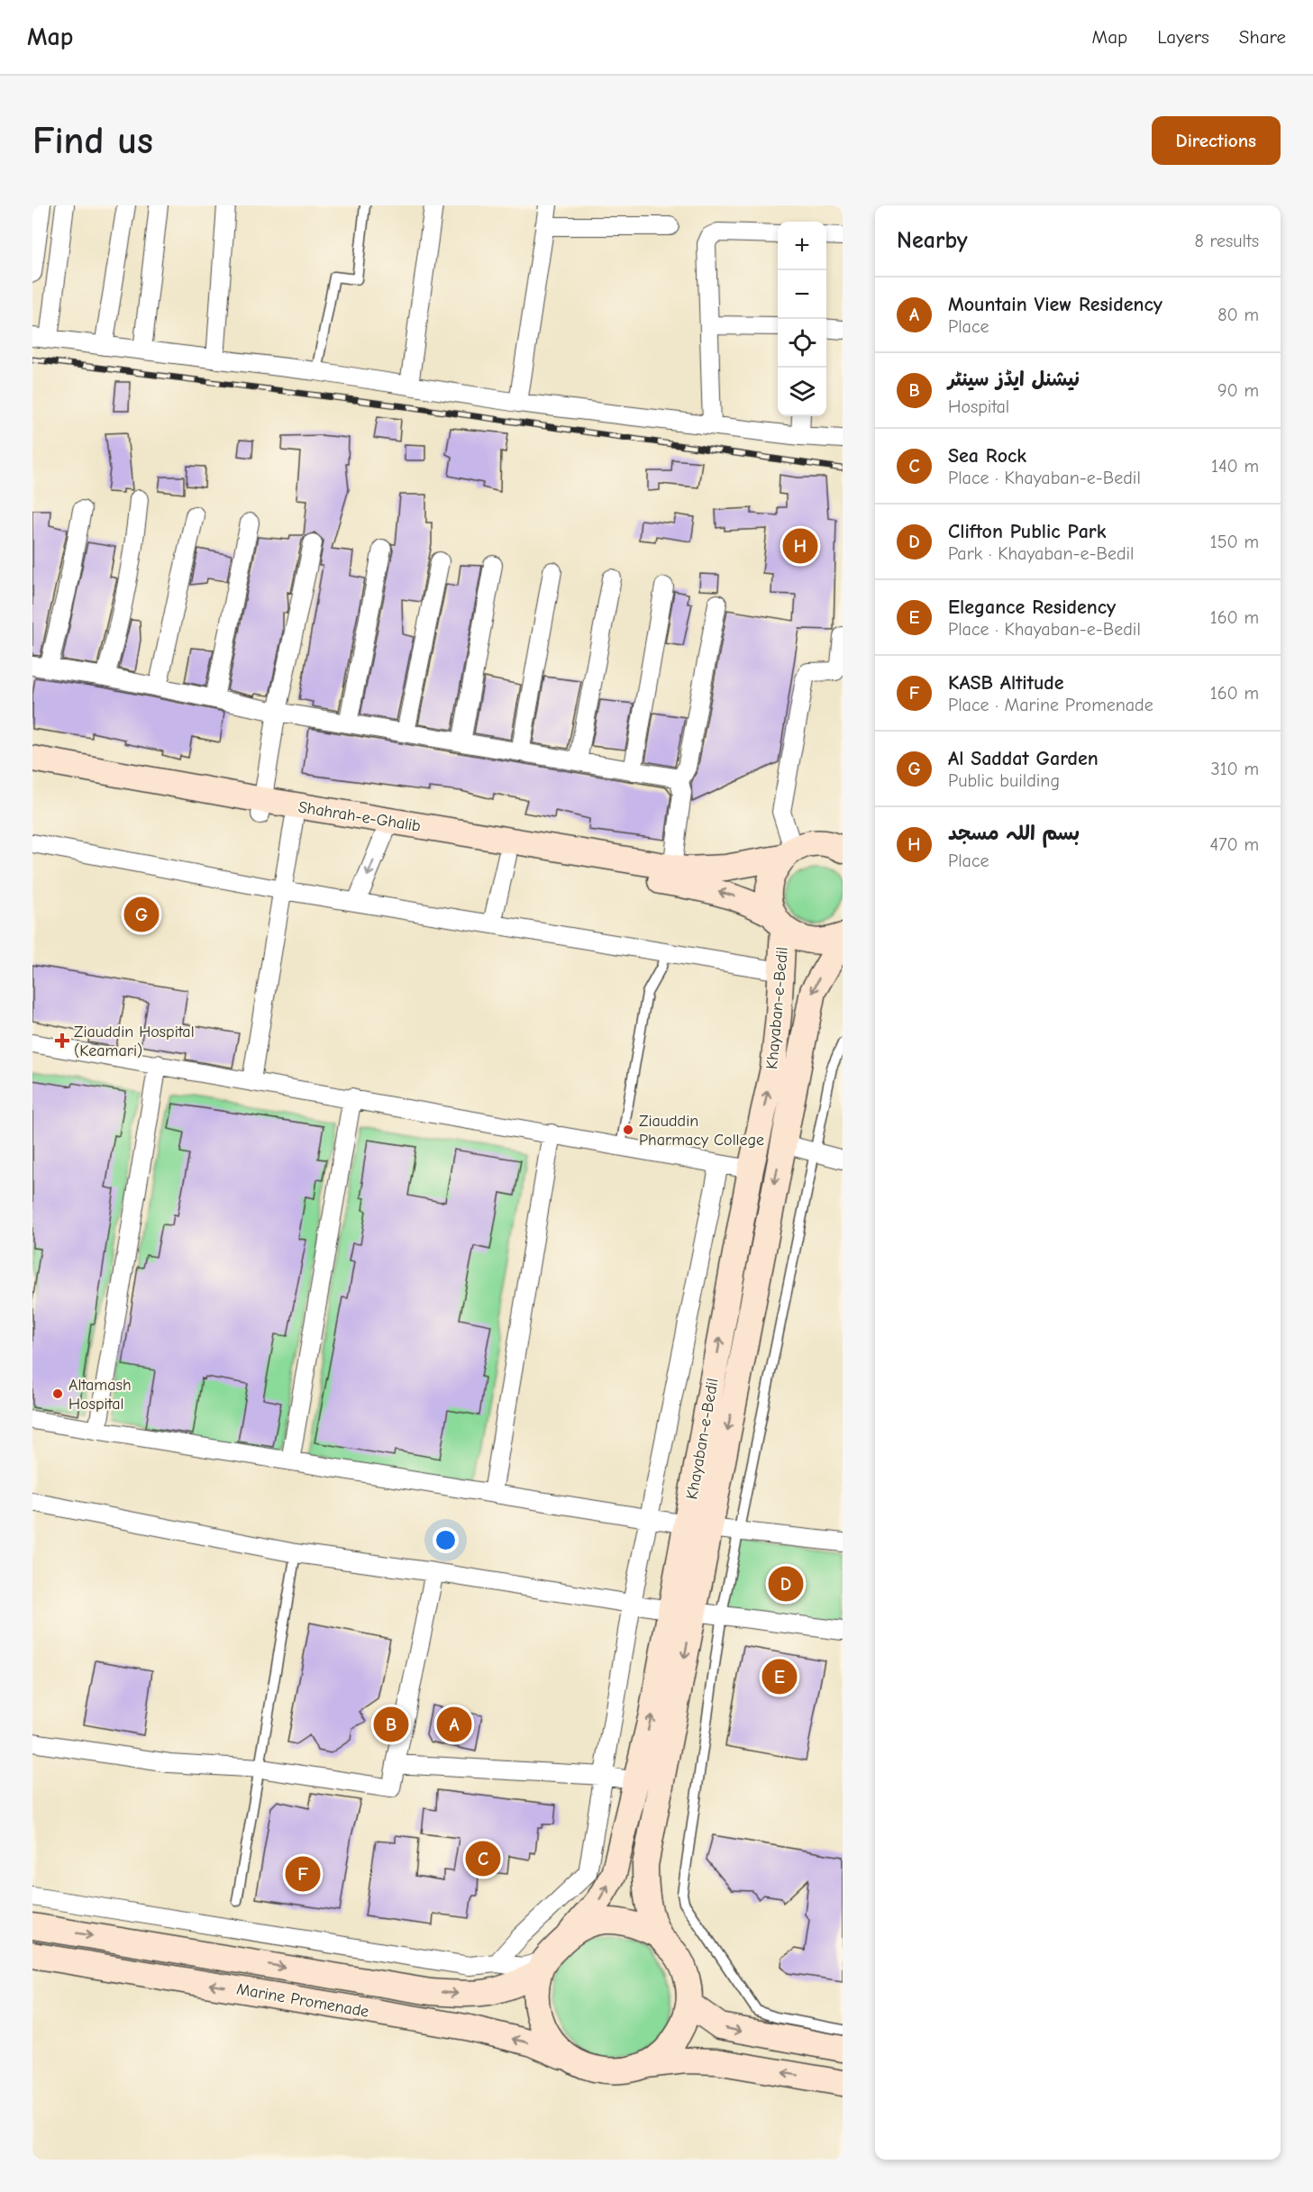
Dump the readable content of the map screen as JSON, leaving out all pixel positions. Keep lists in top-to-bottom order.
{
  "streets": {
    "main road": ["Shahrah-e-Ghalib", "Khayaban-e-Bedil", "Marine Promenade"]
  },
  "crossings": [
    ["Khayaban-e-Bedil", "Marine Promenade"]
  ],
  "places": {
    "health": ["Ziauddin Hospital (Keamari)"],
    "other": ["Ziauddin Pharmacy College", "Altamash Hospital"]
  },
  "page": {
    "header": "Map",
    "nav": ["Map", "Layers", "Share"],
    "buttons": "Directions",
    "title": "Find us",
    "heading": ["Nearby", "8 results"],
    "map_buttons": ["+", "−"],
    "list": [
      {
        "mark": "A",
        "name": "Mountain View Residency",
        "note": "Place",
        "value": "80 m"
      },
      {
        "mark": "B",
        "name": "نیشنل ایڈز سینٹر",
        "note": "Hospital",
        "value": "90 m"
      },
      {
        "mark": "C",
        "name": "Sea Rock",
        "note": "Place · Khayaban-e-Bedil",
        "value": "140 m"
      },
      {
        "mark": "D",
        "name": "Clifton Public Park",
        "note": "Park · Khayaban-e-Bedil",
        "value": "150 m"
      },
      {
        "mark": "E",
        "name": "Elegance Residency",
        "note": "Place · Khayaban-e-Bedil",
        "value": "160 m"
      },
      {
        "mark": "F",
        "name": "KASB Altitude",
        "note": "Place · Marine Promenade",
        "value": "160 m"
      },
      {
        "mark": "G",
        "name": "Al Saddat Garden",
        "note": "Public building",
        "value": "310 m"
      },
      {
        "mark": "H",
        "name": "بسم اللہ مسجد",
        "note": "Place",
        "value": "470 m"
      }
    ],
    "pins": [
      "H",
      "G",
      "D",
      "E",
      "A",
      "B",
      "C",
      "F"
    ]
  }
}
